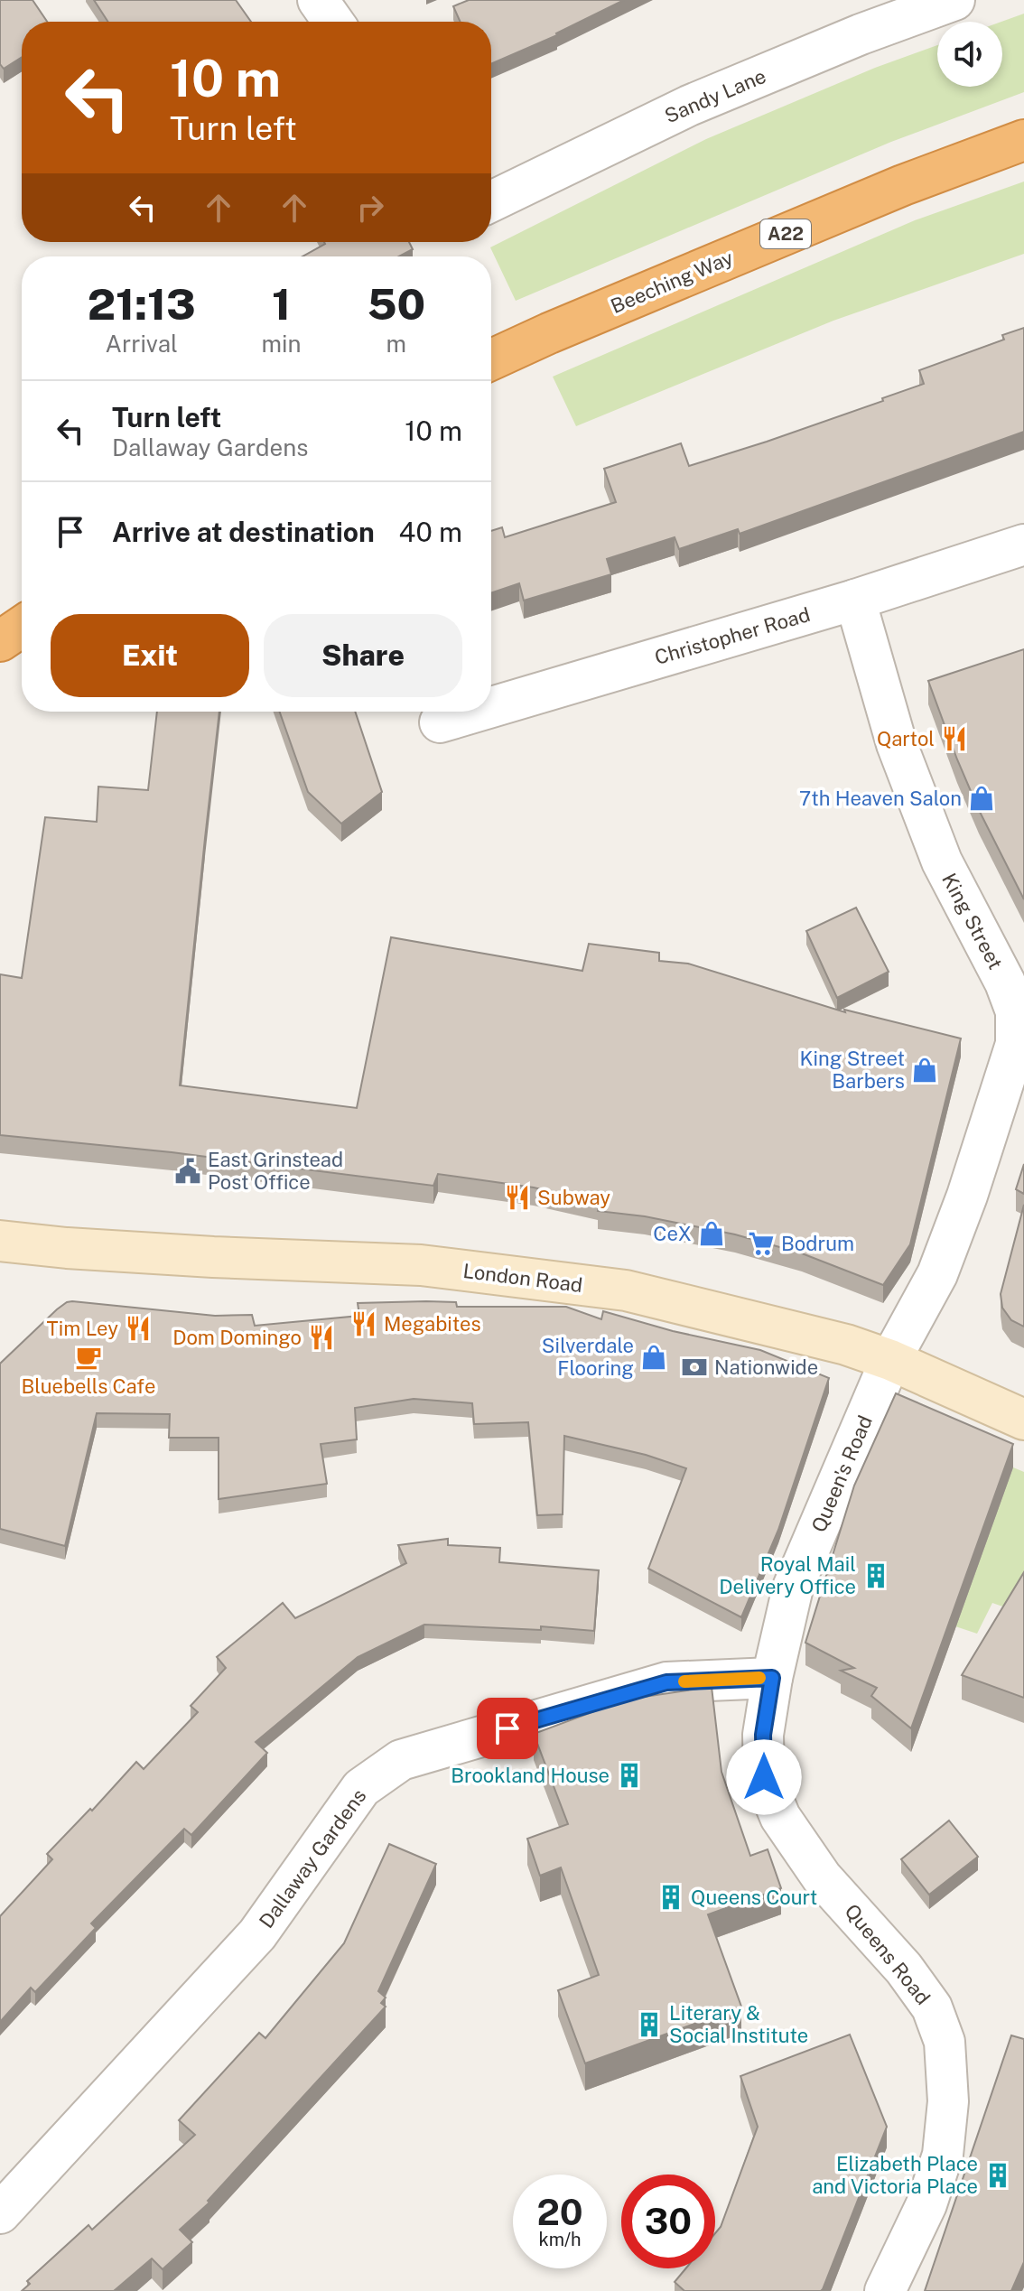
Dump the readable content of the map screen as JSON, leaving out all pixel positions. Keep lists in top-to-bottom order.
{
  "streets": {
    "highway": ["A22", "Beeching Way"],
    "street": [
      "Sandy Lane",
      "Christopher Road",
      "King Street",
      "London Road",
      "Queen's Road",
      "Dallaway Gardens",
      "Queens Road"
    ]
  },
  "crossings": [
    ["Christopher Road", "King Street"],
    ["King Street", "London Road"],
    ["King Street", "Queen's Road"],
    ["London Road", "Queen's Road"],
    ["Queen's Road", "Queens Road"],
    ["Dallaway Gardens", "Queens Road"]
  ],
  "places": {
    "restaurant": [
      "Qartol",
      "Subway",
      "Megabites",
      "Tim Ley",
      "Dom Domingo"
    ],
    "shop": [
      "7th Heaven Salon",
      "King Street Barbers",
      "CeX",
      "Silverdale Flooring"
    ],
    "public building": ["East Grinstead Post Office"],
    "supermarket": ["Bodrum"],
    "cafe": ["Bluebells Cafe"],
    "bank": ["Nationwide"],
    "building": [
      "Royal Mail Delivery Office",
      "Brookland House",
      "Queens Court",
      "Literary & Social Institute",
      "Elizabeth Place and Victoria Place"
    ]
  },
  "page": {
    "turn": ["10 m", "Turn left"],
    "eta": [
      "21:13",
      "Arrival",
      "1",
      "min",
      "50",
      "m"
    ],
    "list": [
      {
        "name": "Turn left",
        "note": "Dallaway Gardens",
        "value": "10 m"
      },
      {
        "name": "Arrive at destination",
        "value": "40 m"
      }
    ],
    "buttons": ["Exit", "Share"],
    "speed": "20 km/h",
    "limit": "30"
  }
}
